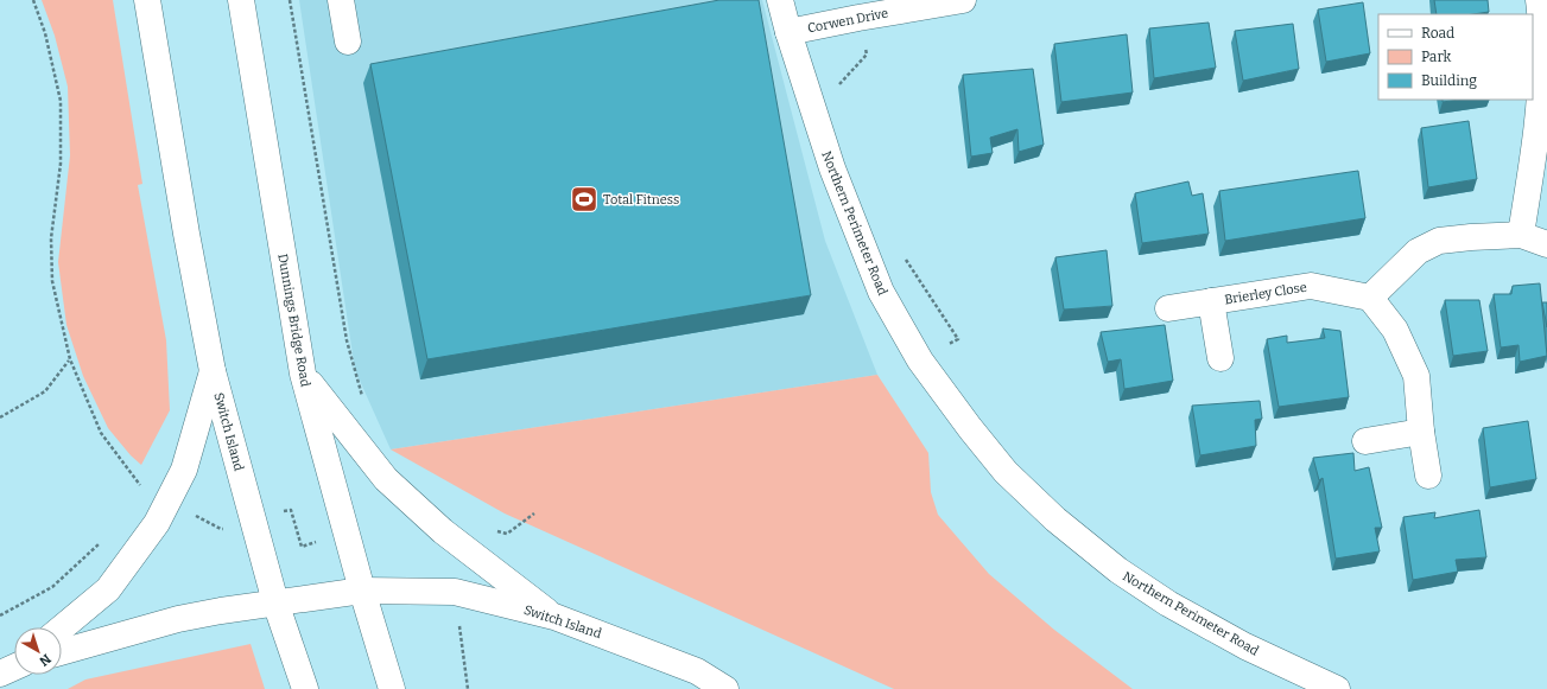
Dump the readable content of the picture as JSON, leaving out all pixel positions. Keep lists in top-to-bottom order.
{
  "streets": {
    "main road": [
      "Corwen Drive",
      "Northern Perimeter Road",
      "Brierley Close",
      "Dunnings Bridge Road",
      "Switch Island"
    ]
  },
  "crossings": [
    ["Corwen Drive", "Northern Perimeter Road"],
    ["Dunnings Bridge Road", "Switch Island"]
  ],
  "places": {
    "sports": ["Total Fitness"]
  },
  "legend": ["Road", "Park", "Building"],
  "north": "bottom right"
}
